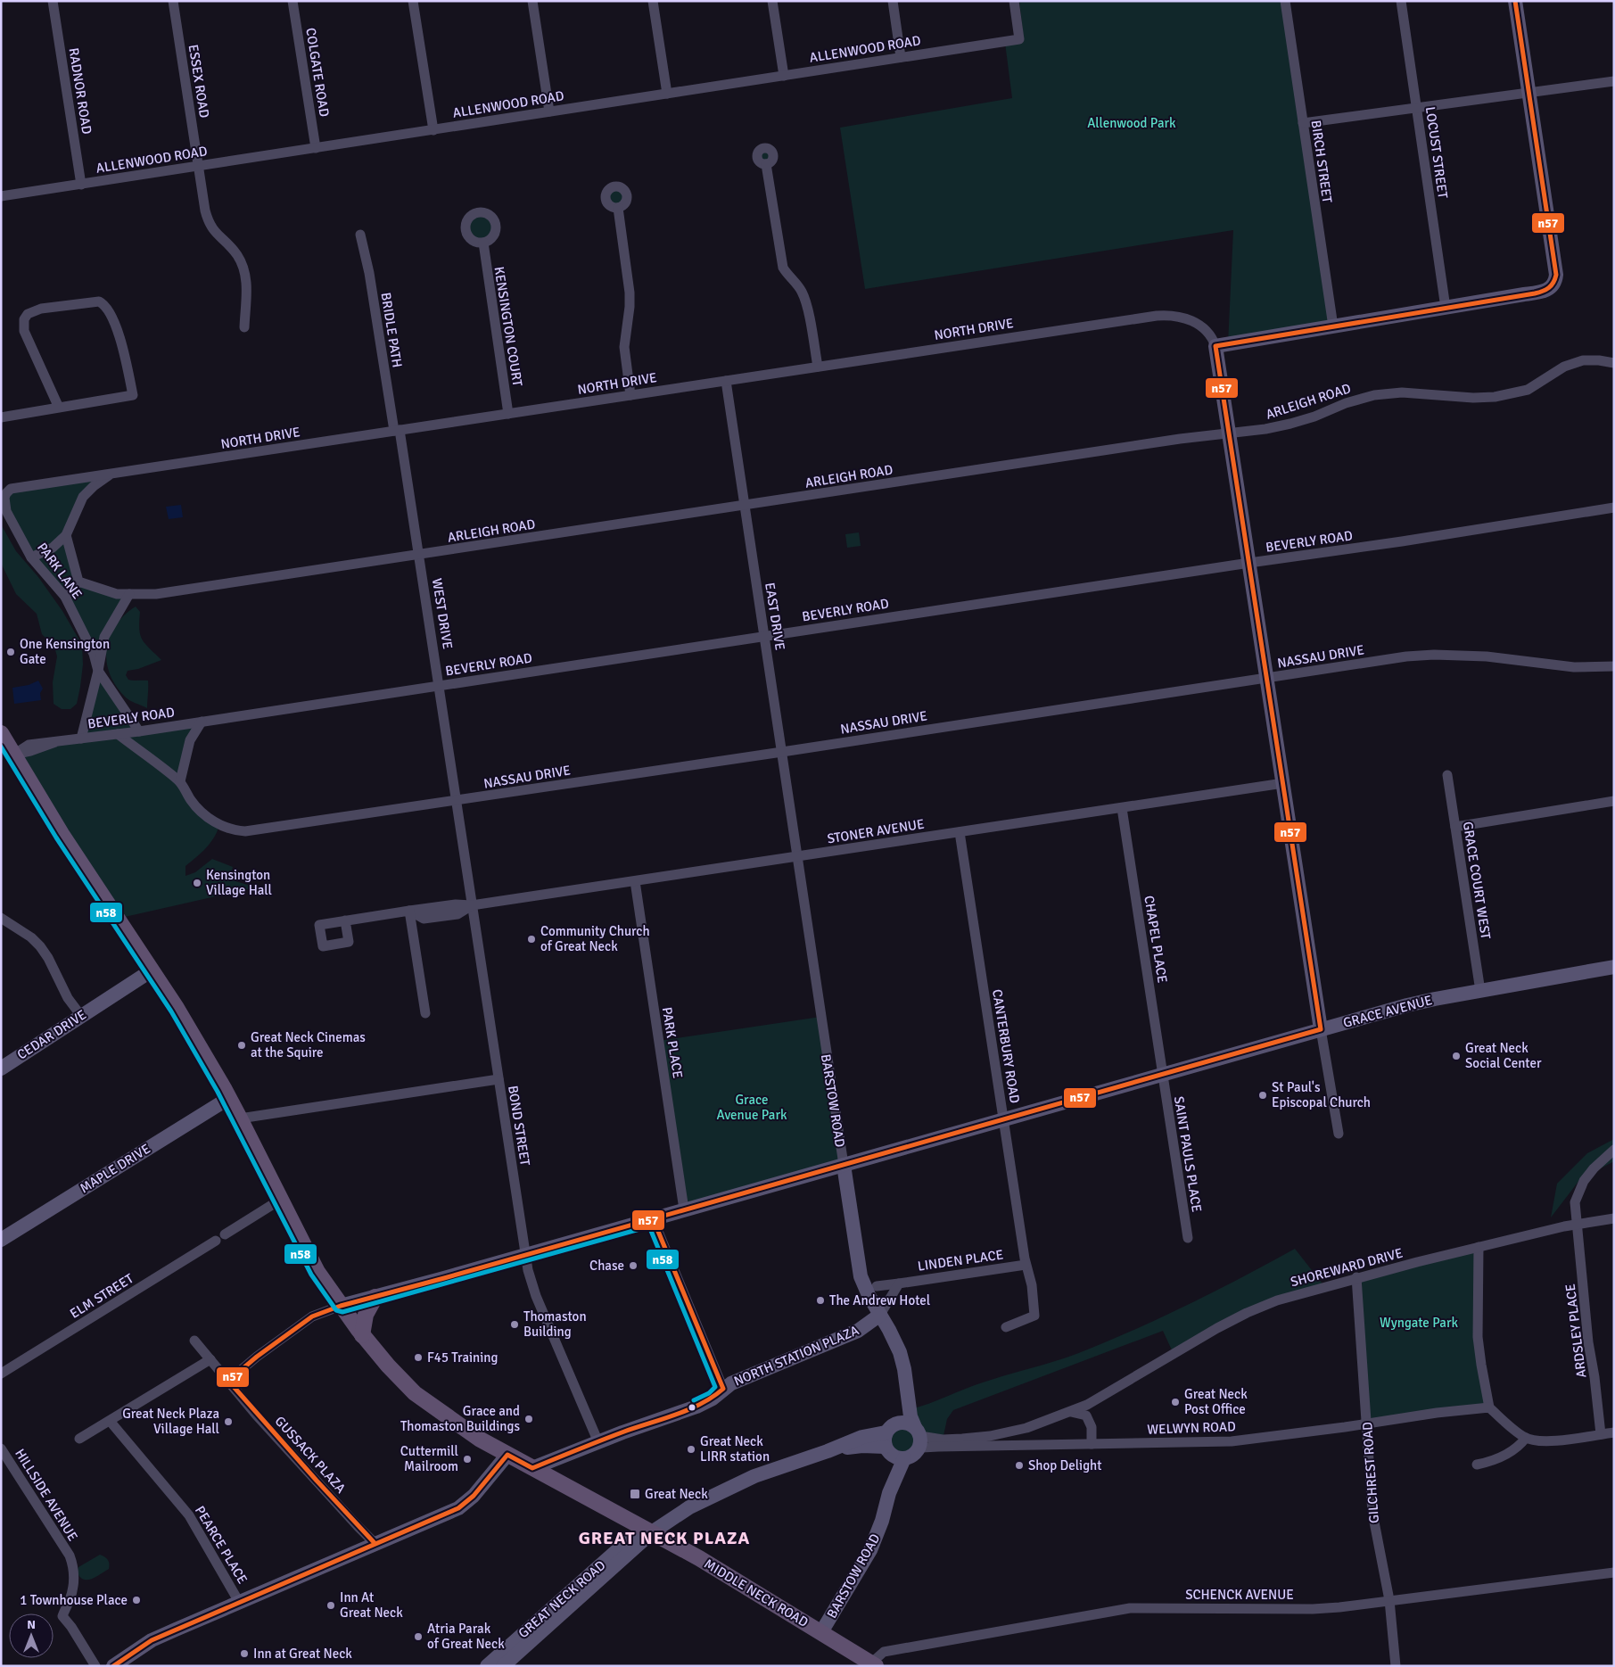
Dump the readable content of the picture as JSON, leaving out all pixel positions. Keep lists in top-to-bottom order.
{
  "streets": {
    "main road": ["MIDDLE NECK ROAD"],
    "street": [
      "ALLENWOOD ROAD",
      "COLGATE ROAD",
      "ESSEX ROAD",
      "RADNOR ROAD",
      "LOCUST STREET",
      "BIRCH STREET",
      "KENSINGTON COURT",
      "NORTH DRIVE",
      "BRIDLE PATH",
      "ARLEIGH ROAD",
      "BEVERLY ROAD",
      "PARK LANE",
      "WEST DRIVE",
      "EAST DRIVE",
      "NASSAU DRIVE",
      "STONER AVENUE",
      "GRACE COURT WEST",
      "CHAPEL PLACE",
      "GRACE AVENUE",
      "CEDAR DRIVE",
      "PARK PLACE",
      "CANTERBURY ROAD",
      "BARSTOW ROAD",
      "BOND STREET",
      "SAINT PAULS PLACE",
      "MAPLE DRIVE",
      "LINDEN PLACE",
      "SHOREWARD DRIVE",
      "ELM STREET",
      "ARDSLEY PLACE",
      "NORTH STATION PLAZA",
      "WELWYN ROAD",
      "GUSSACK PLAZA",
      "GILCHREST ROAD",
      "HILLSIDE AVENUE",
      "PEARCE PLACE",
      "SCHENCK AVENUE",
      "GREAT NECK ROAD"
    ]
  },
  "crossings": [
    ["ALLENWOOD ROAD", "COLGATE ROAD"],
    ["ALLENWOOD ROAD", "ESSEX ROAD"],
    ["ALLENWOOD ROAD", "RADNOR ROAD"],
    ["KENSINGTON COURT", "NORTH DRIVE"],
    ["NORTH DRIVE", "BRIDLE PATH"],
    ["NORTH DRIVE", "PARK LANE"],
    ["NORTH DRIVE", "WEST DRIVE"],
    ["NORTH DRIVE", "EAST DRIVE"],
    ["BRIDLE PATH", "WEST DRIVE"],
    ["ARLEIGH ROAD", "WEST DRIVE"],
    ["ARLEIGH ROAD", "EAST DRIVE"],
    ["BEVERLY ROAD", "PARK LANE"],
    ["BEVERLY ROAD", "WEST DRIVE"],
    ["BEVERLY ROAD", "EAST DRIVE"],
    ["BEVERLY ROAD", "NASSAU DRIVE"],
    ["BEVERLY ROAD", "MIDDLE NECK ROAD"],
    ["WEST DRIVE", "NASSAU DRIVE"],
    ["WEST DRIVE", "BOND STREET"],
    ["EAST DRIVE", "NASSAU DRIVE"],
    ["EAST DRIVE", "STONER AVENUE"],
    ["EAST DRIVE", "BARSTOW ROAD"],
    ["NASSAU DRIVE", "BOND STREET"],
    ["STONER AVENUE", "CHAPEL PLACE"],
    ["STONER AVENUE", "PARK PLACE"],
    ["STONER AVENUE", "CANTERBURY ROAD"],
    ["STONER AVENUE", "BARSTOW ROAD"],
    ["STONER AVENUE", "BOND STREET"],
    ["GRACE COURT WEST", "GRACE AVENUE"],
    ["CHAPEL PLACE", "GRACE AVENUE"],
    ["CHAPEL PLACE", "SAINT PAULS PLACE"],
    ["GRACE AVENUE", "PARK PLACE"],
    ["GRACE AVENUE", "CANTERBURY ROAD"],
    ["GRACE AVENUE", "BARSTOW ROAD"],
    ["GRACE AVENUE", "BOND STREET"],
    ["GRACE AVENUE", "SAINT PAULS PLACE"],
    ["GRACE AVENUE", "MIDDLE NECK ROAD"],
    ["CEDAR DRIVE", "MIDDLE NECK ROAD"],
    ["CANTERBURY ROAD", "LINDEN PLACE"],
    ["BARSTOW ROAD", "NORTH STATION PLAZA"],
    ["BARSTOW ROAD", "MIDDLE NECK ROAD"],
    ["BOND STREET", "NORTH STATION PLAZA"],
    ["MAPLE DRIVE", "MIDDLE NECK ROAD"],
    ["SHOREWARD DRIVE", "ARDSLEY PLACE"],
    ["SHOREWARD DRIVE", "GILCHREST ROAD"],
    ["NORTH STATION PLAZA", "MIDDLE NECK ROAD"],
    ["WELWYN ROAD", "GILCHREST ROAD"],
    ["GILCHREST ROAD", "SCHENCK AVENUE"],
    ["MIDDLE NECK ROAD", "SCHENCK AVENUE"],
    ["MIDDLE NECK ROAD", "GREAT NECK ROAD"]
  ],
  "districts": ["GREAT NECK PLAZA"],
  "parks": ["Allenwood Park", "Grace Avenue Park", "Wyngate Park"],
  "places": {
    "other": [
      "One Kensington Gate",
      "Kensington Village Hall",
      "Community Church of Great Neck",
      "Great Neck Cinemas at the Squire",
      "Great Neck Social Center",
      "St Paul's Episcopal Church",
      "Chase",
      "The Andrew Hotel",
      "Thomaston Building",
      "F45 Training",
      "Great Neck Post Office",
      "Grace and Thomaston Buildings",
      "Great Neck Plaza Village Hall",
      "Great Neck LIRR station",
      "Cuttermill Mailroom",
      "Shop Delight",
      "1 Townhouse Place",
      "Inn At Great Neck",
      "Atria Parak of Great Neck",
      "Inn at Great Neck"
    ],
    "transit": ["Great Neck"]
  },
  "lines": ["transit line n57", "transit line n58"],
  "north": "top"
}
